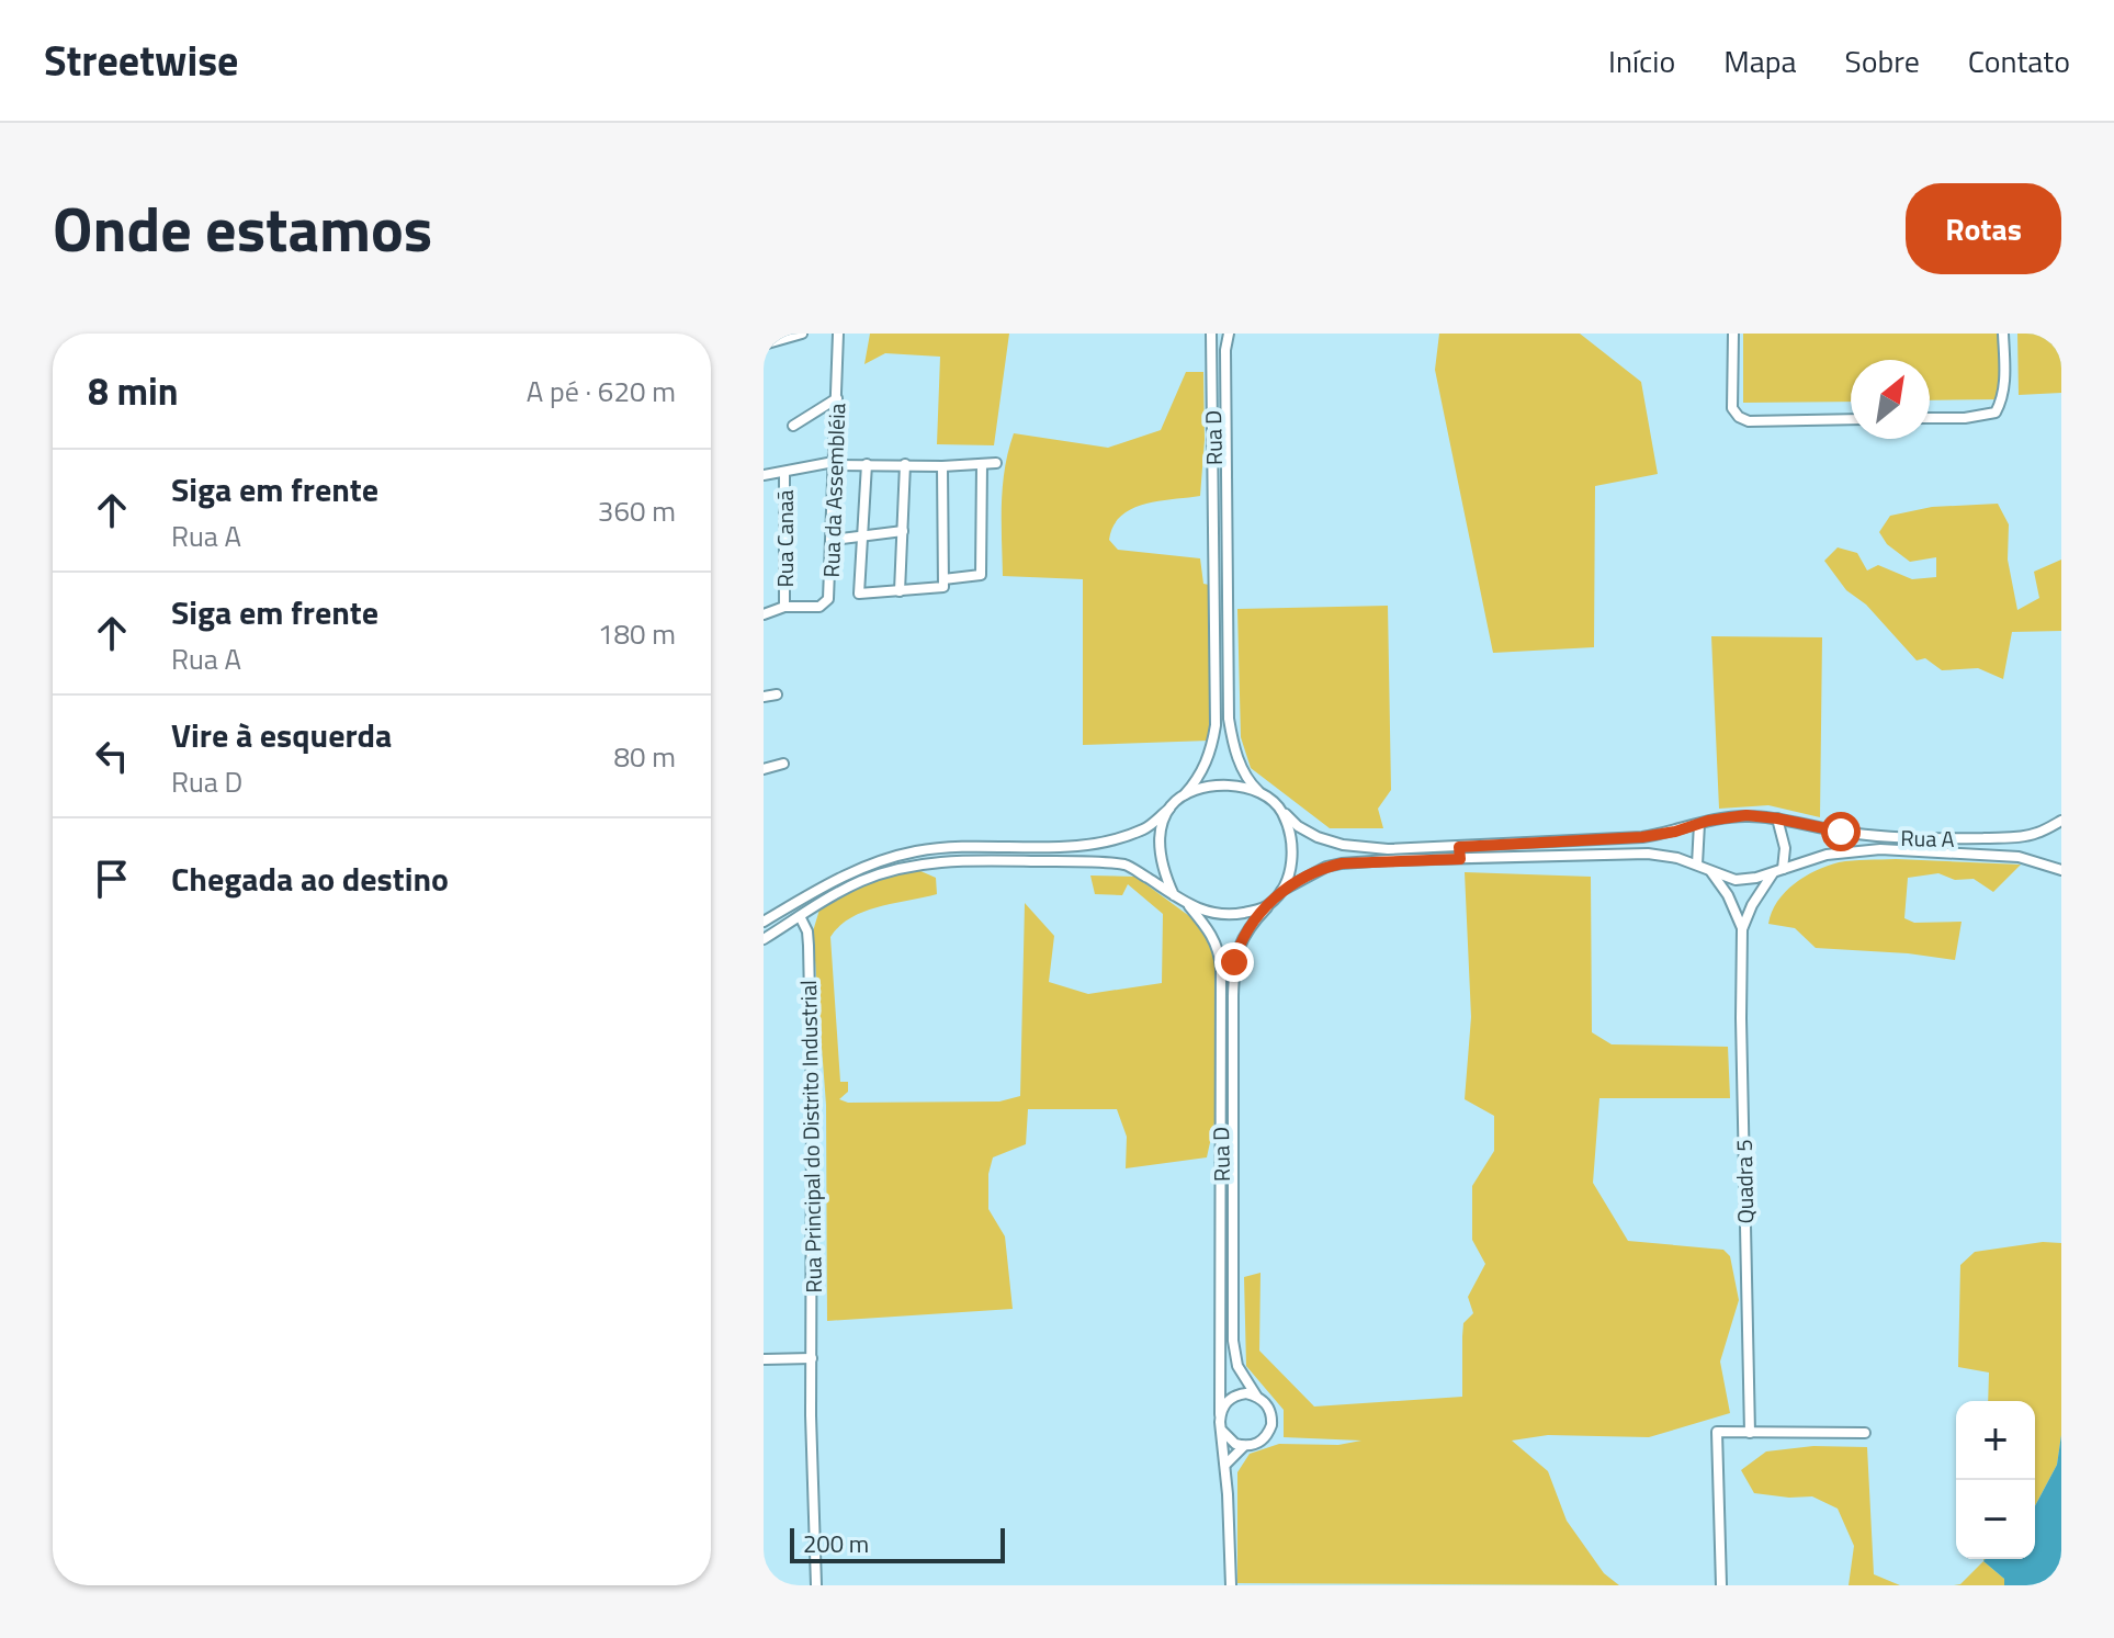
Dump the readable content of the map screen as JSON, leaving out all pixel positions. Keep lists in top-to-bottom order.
{
  "streets": {
    "street": [
      "Rua D",
      "Rua da Assembléia",
      "Rua Canaã",
      "Rua A",
      "Rua Principal do Distrito Industrial",
      "Quadra 5"
    ]
  },
  "crossings": [
    ["Rua D", "Rua A"],
    ["Rua da Assembléia", "Rua Canaã"],
    ["Rua A", "Quadra 5"]
  ],
  "scale_bar": "200 m",
  "north": "top right",
  "page": {
    "header": "Streetwise",
    "nav": [
      "Início",
      "Mapa",
      "Sobre",
      "Contato"
    ],
    "title": "Onde estamos",
    "buttons": "Rotas",
    "heading": ["8 min", "A pé · 620 m"],
    "list": [
      ["Siga em frente", "Rua A", "360 m"],
      ["Siga em frente", "Rua A", "180 m"],
      ["Vire à esquerda", "Rua D", "80 m"],
      "Chegada ao destino"
    ],
    "map_buttons": ["+", "−"],
    "scale": "200 m"
  }
}
